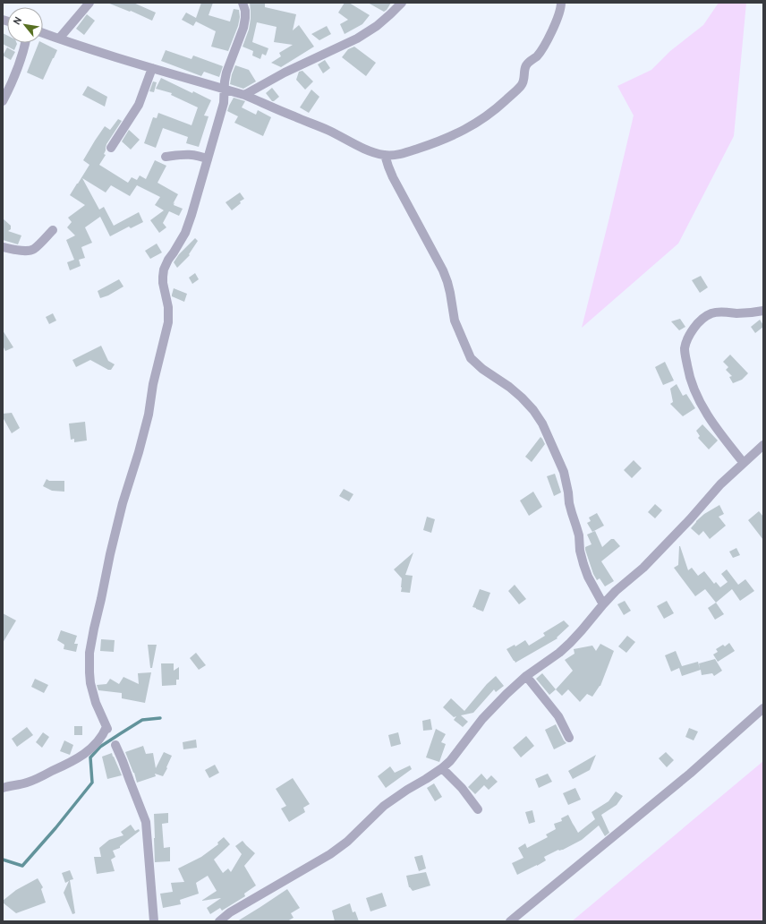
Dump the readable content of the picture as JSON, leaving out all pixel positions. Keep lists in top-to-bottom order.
{
  "north": "top left"
}
